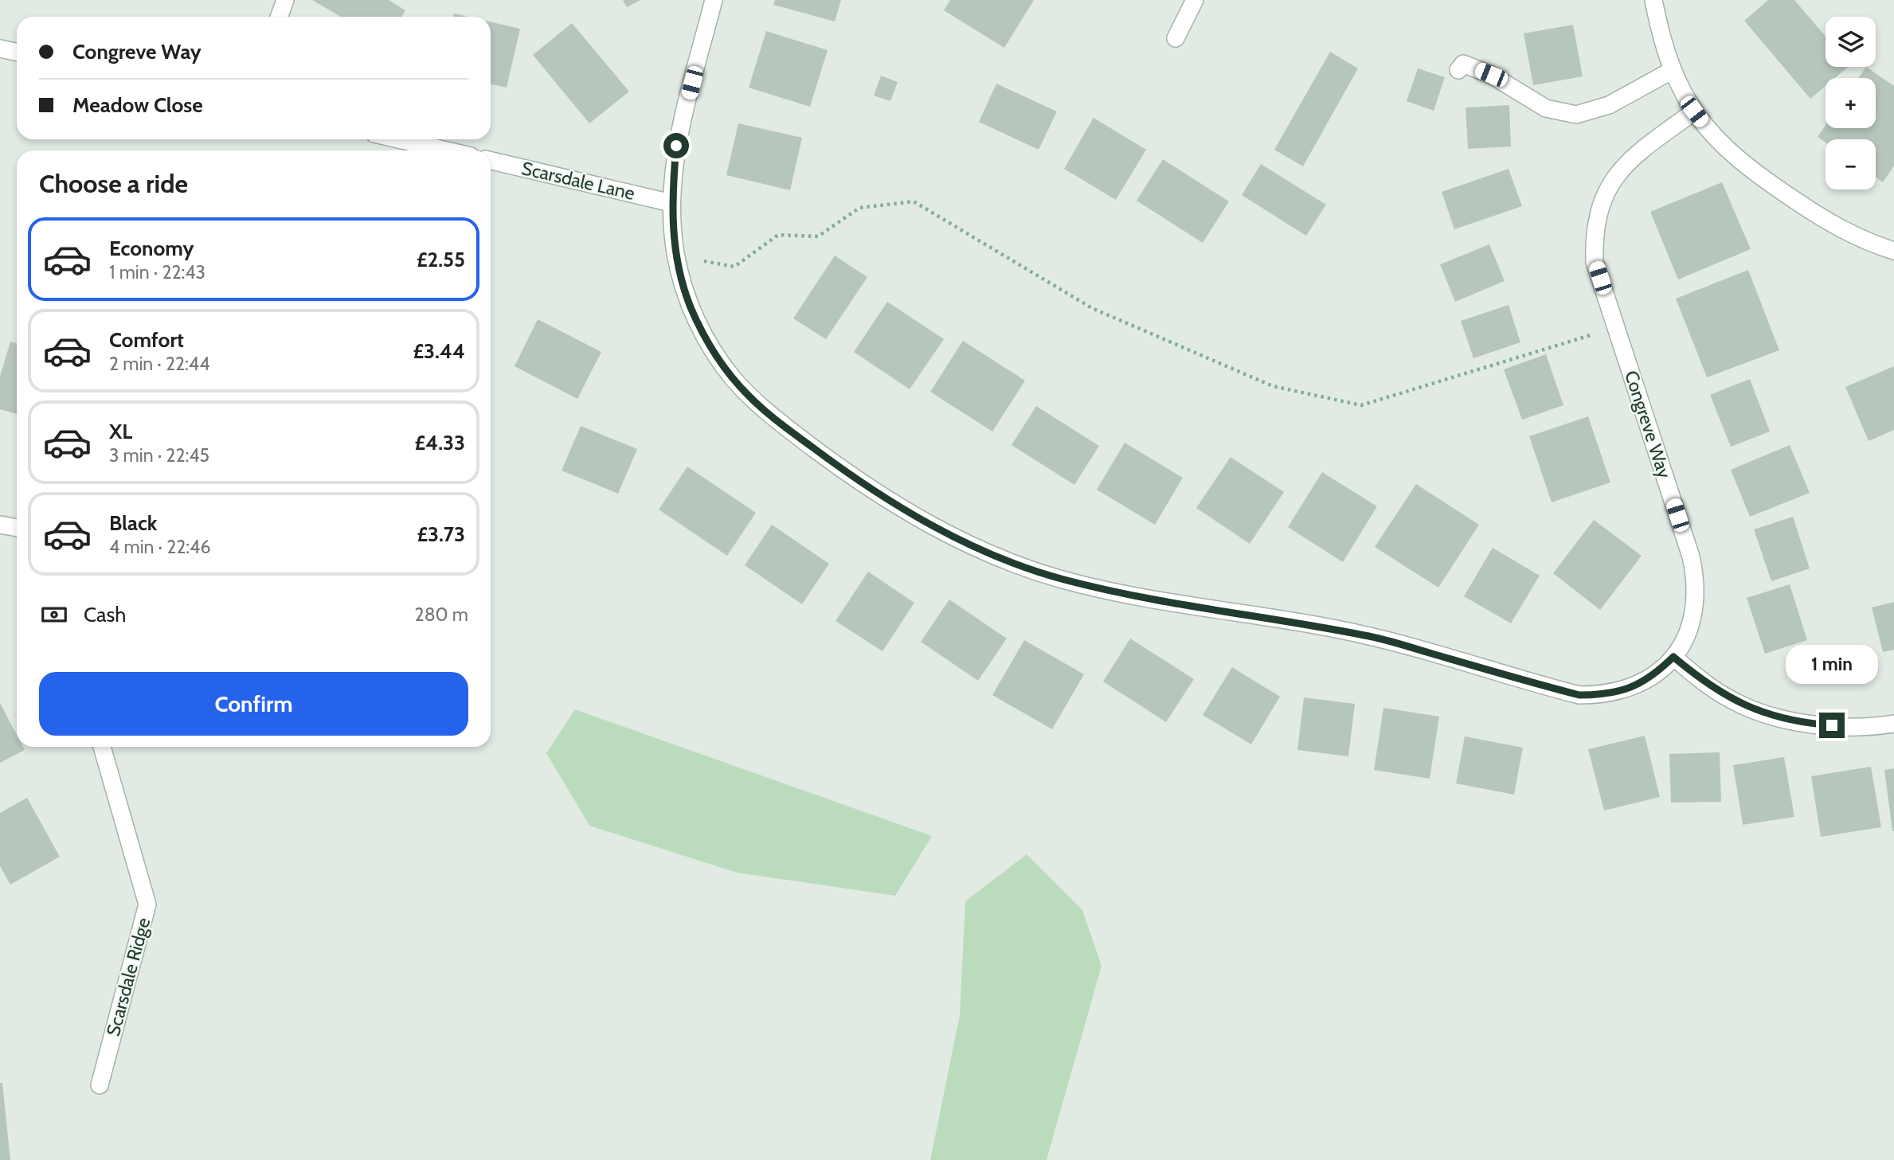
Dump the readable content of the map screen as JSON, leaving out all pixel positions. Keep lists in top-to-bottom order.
{
  "streets": {
    "street": ["Scarsdale Lane", "Congreve Way", "Scarsdale Ridge"]
  },
  "crossings": [
    ["Scarsdale Lane", "Congreve Way"]
  ],
  "page": {
    "map_buttons": ["+", "−"],
    "banner": ["Congreve Way", "Meadow Close"],
    "heading": "Choose a ride",
    "list": [
      {
        "name": "Economy",
        "note": "1 min · 22:43",
        "value": "£2.55"
      },
      {
        "name": "Comfort",
        "note": "2 min · 22:44",
        "value": "£3.44"
      },
      {
        "name": "XL",
        "note": "3 min · 22:45",
        "value": "£4.33"
      },
      {
        "name": "Black",
        "note": "4 min · 22:46",
        "value": "£3.73"
      }
    ],
    "pay": ["Cash", "280 m"],
    "bubble": "1 min",
    "buttons": "Confirm"
  }
}
